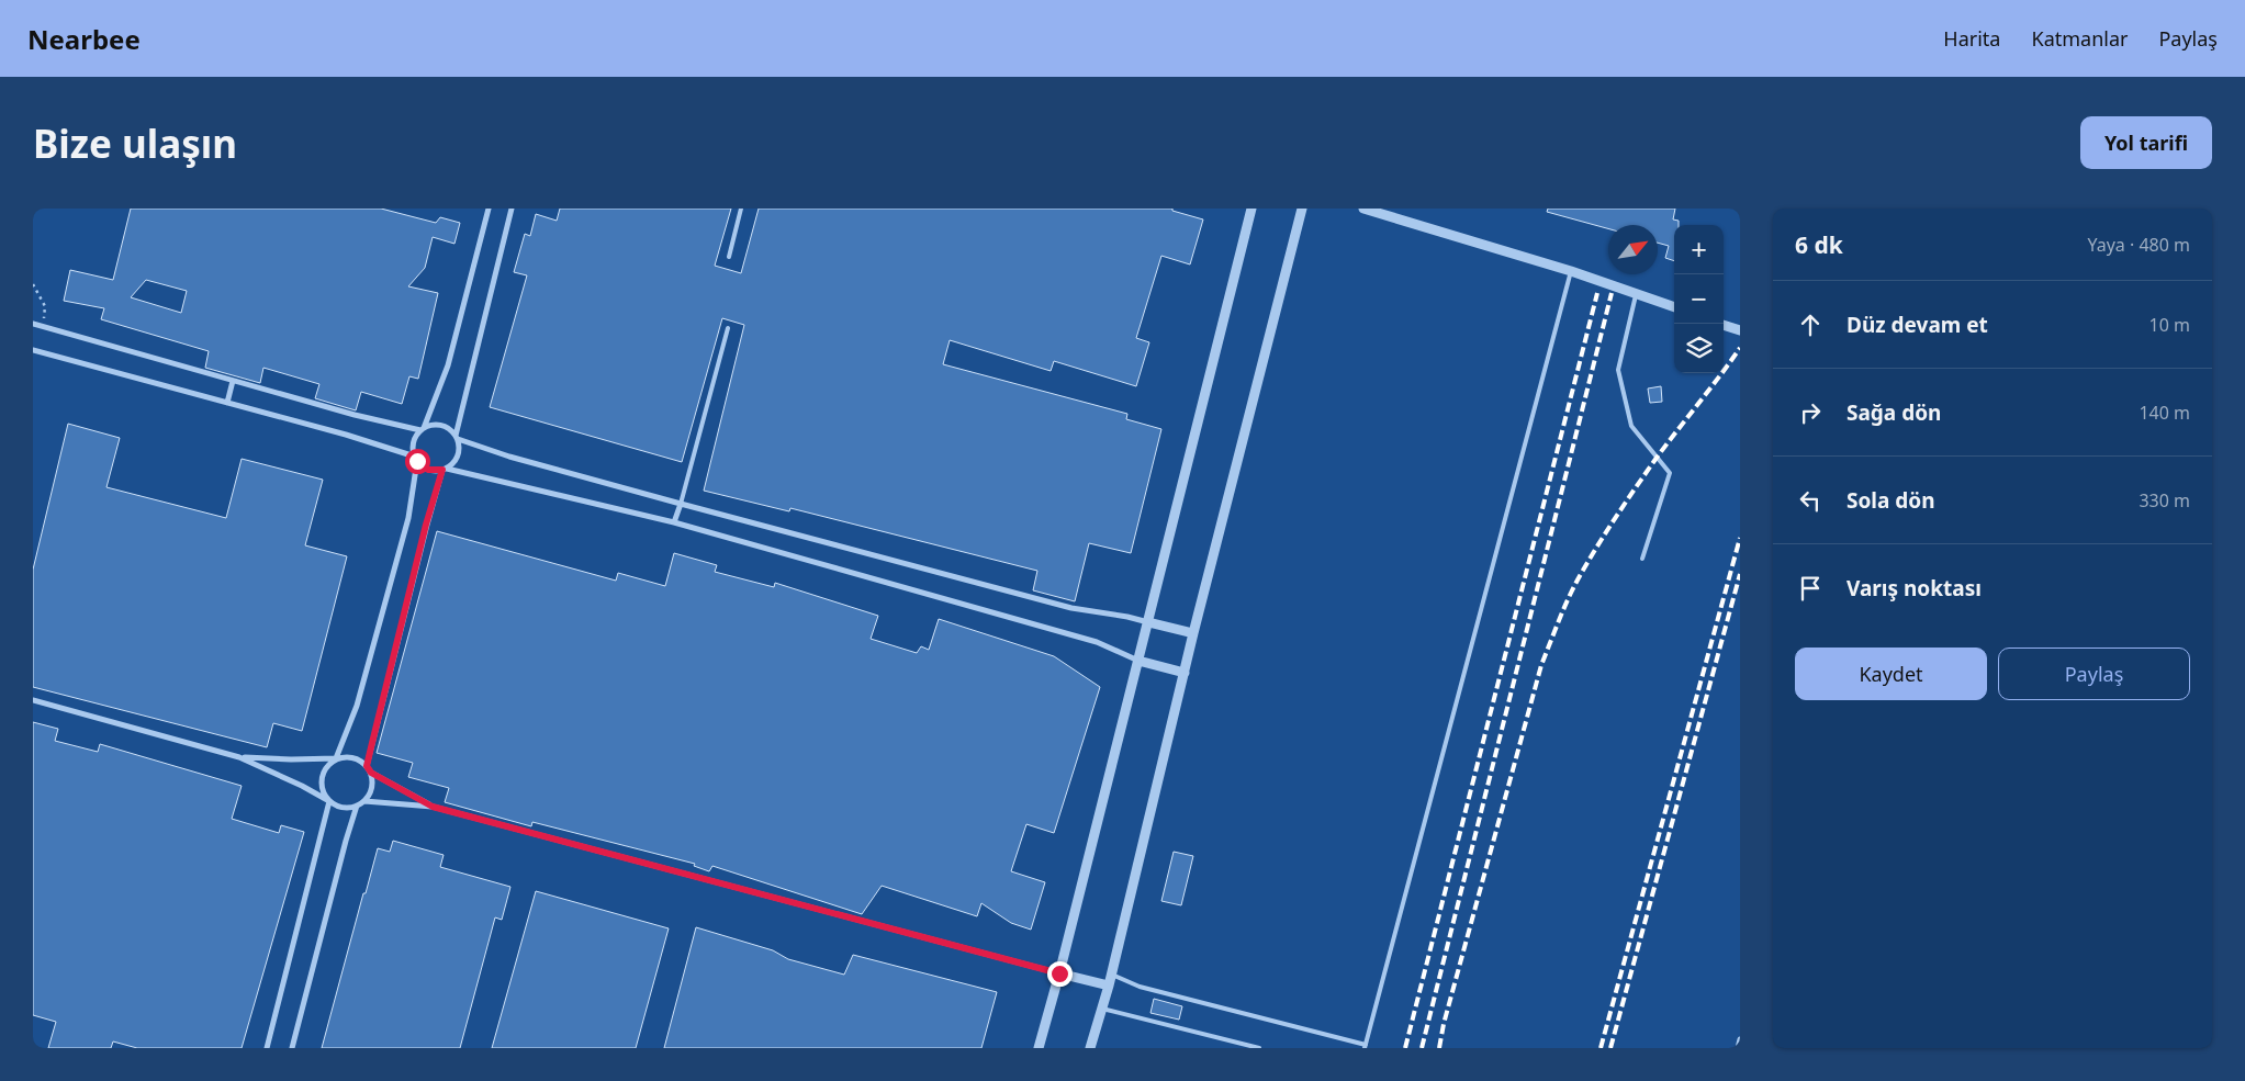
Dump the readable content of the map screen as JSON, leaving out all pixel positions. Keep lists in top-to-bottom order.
{
  "north": "top right",
  "page": {
    "header": "Nearbee",
    "nav": ["Harita", "Katmanlar", "Paylaş"],
    "buttons": [
      "Yol tarifi",
      ["Kaydet", "Paylaş"]
    ],
    "title": "Bize ulaşın",
    "heading": ["6 dk", "Yaya · 480 m"],
    "map_buttons": ["+", "−"],
    "list": [
      ["Düz devam et", "10 m"],
      ["Sağa dön", "140 m"],
      ["Sola dön", "330 m"],
      "Varış noktası"
    ]
  }
}
